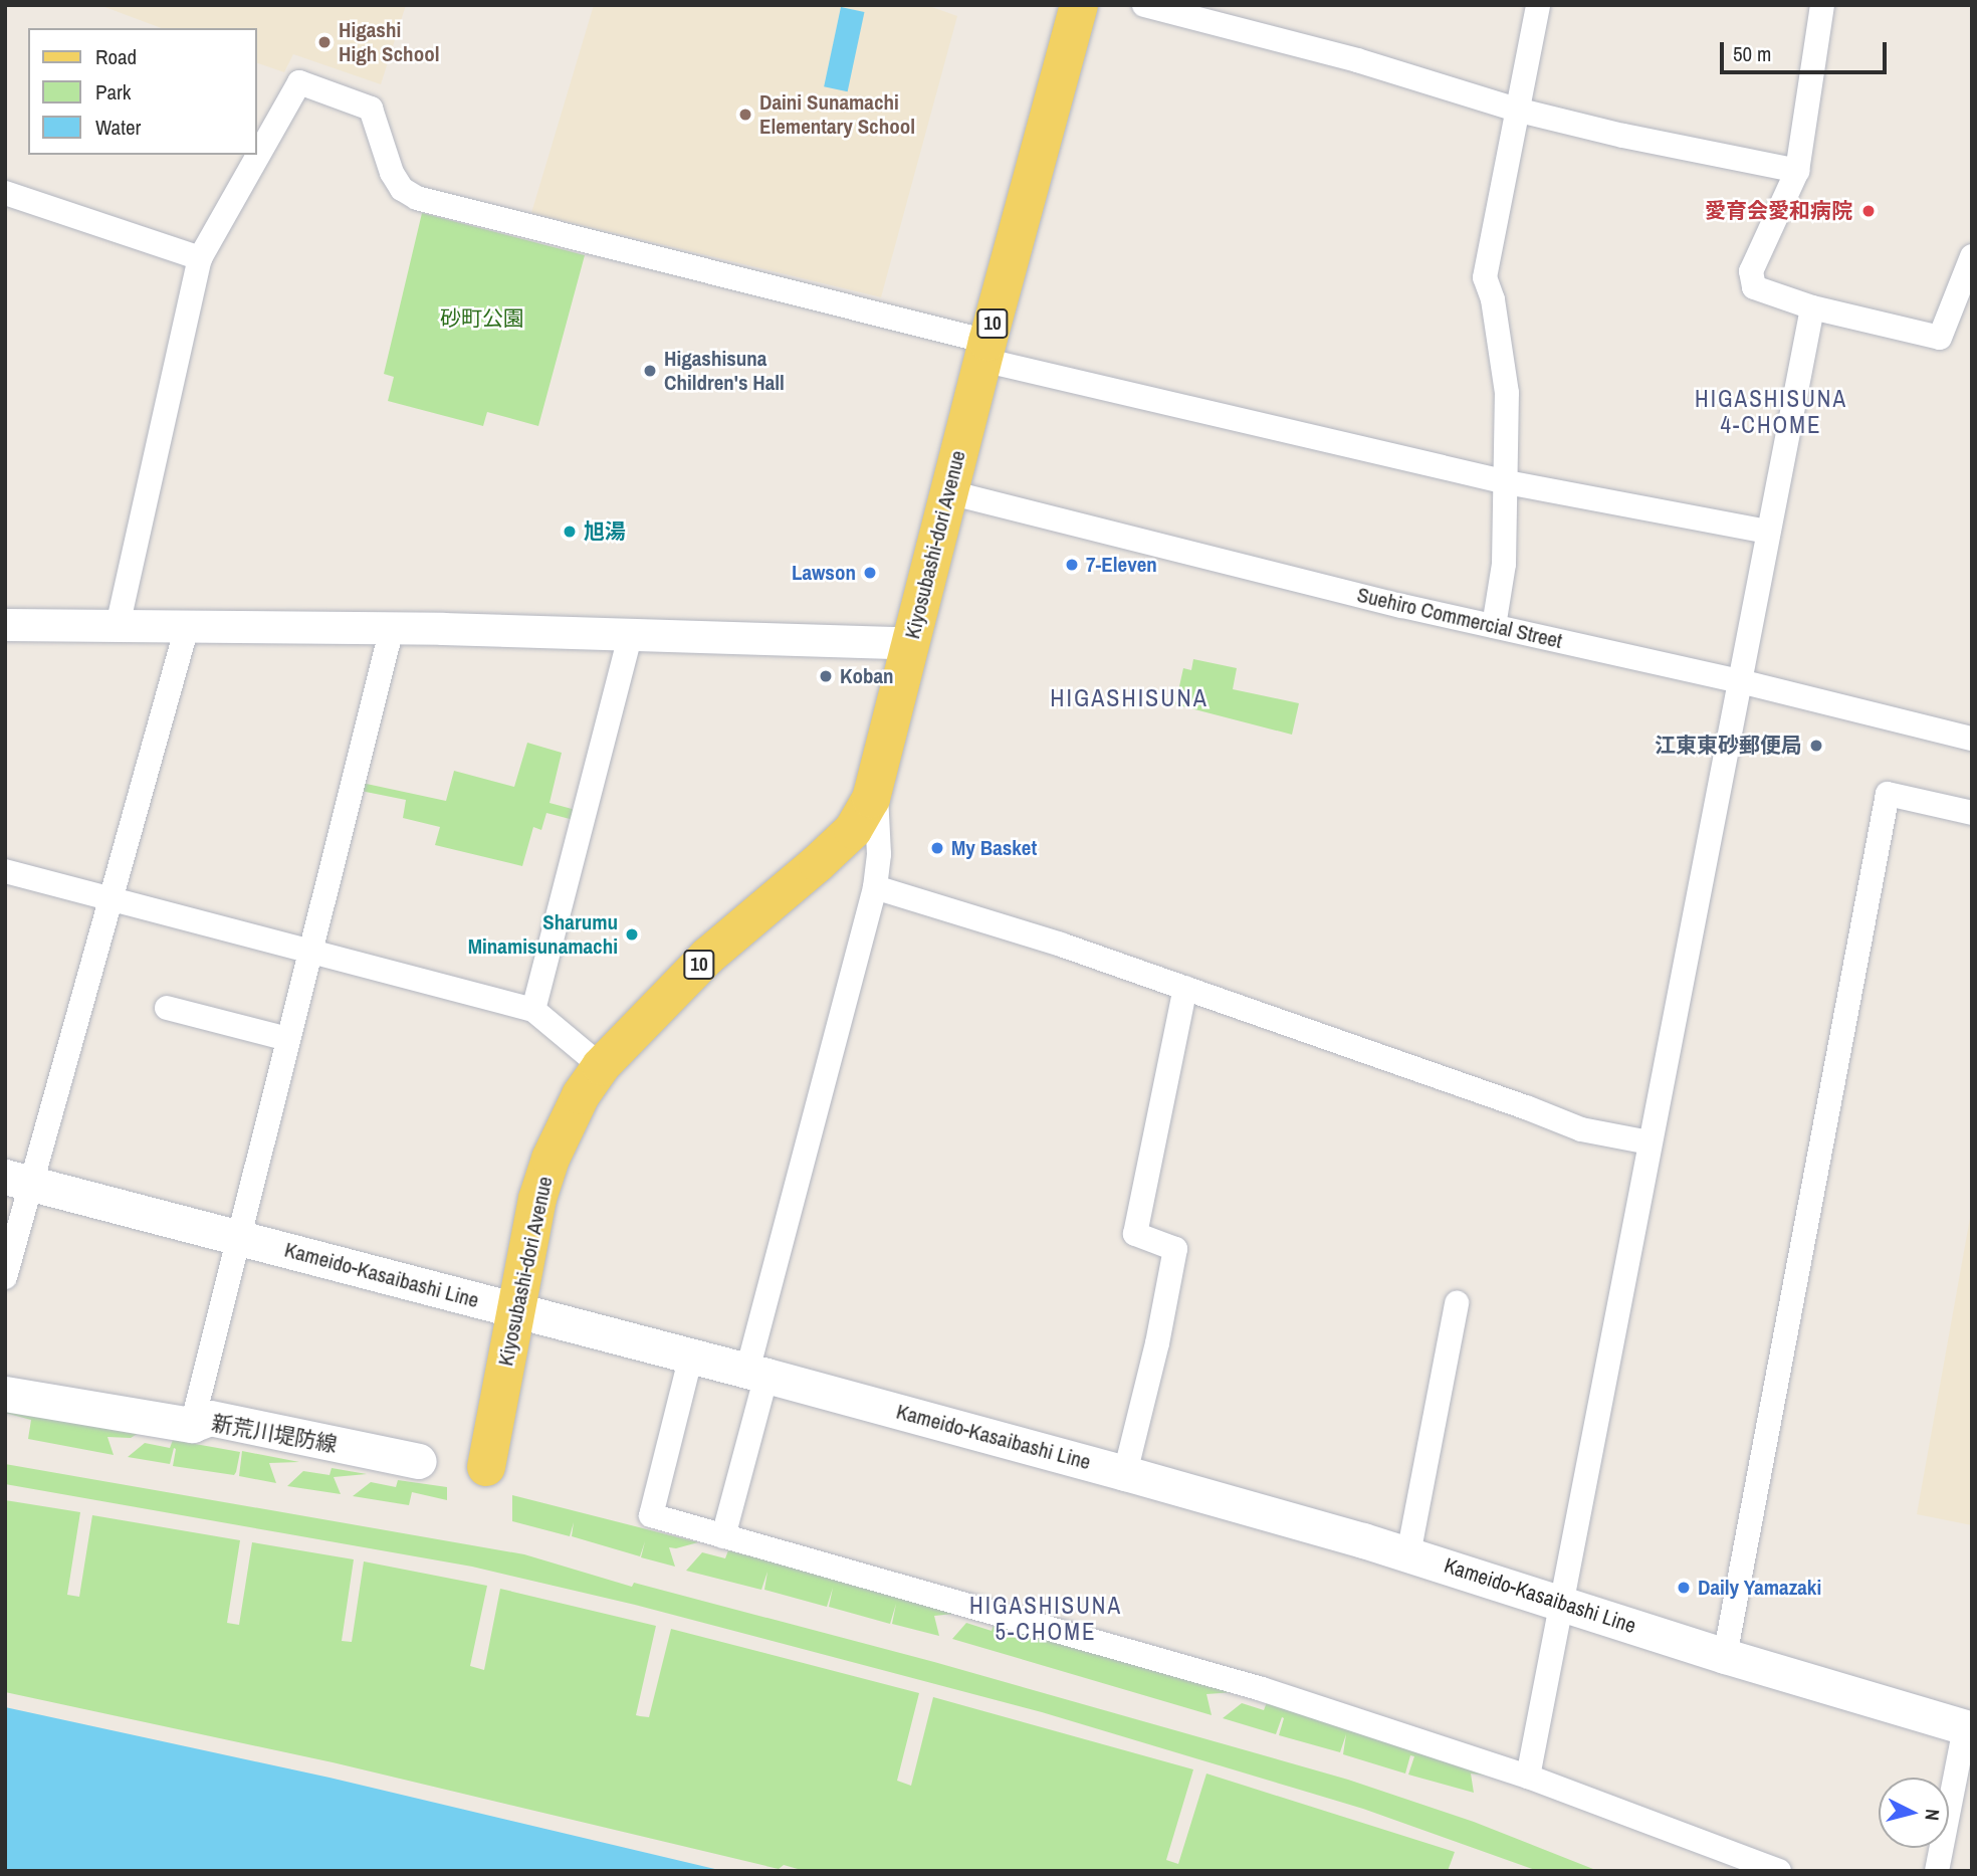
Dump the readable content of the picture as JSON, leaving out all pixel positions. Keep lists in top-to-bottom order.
{
  "streets": {
    "main road": [
      "10",
      "Kiyosubashi-dori Avenue",
      "Kameido-Kasaibashi Line",
      "新荒川堤防線"
    ],
    "street": ["Suehiro Commercial Street"]
  },
  "crossings": [
    ["Kiyosubashi-dori Avenue", "Suehiro Commercial Street"],
    ["Kiyosubashi-dori Avenue", "Kameido-Kasaibashi Line"]
  ],
  "districts": ["HIGASHISUNA 4-CHOME", "HIGASHISUNA", "HIGASHISUNA 5-CHOME"],
  "parks": ["砂町公園"],
  "places": [
    "Higashi High School",
    "Daini Sunamachi Elementary School",
    "愛育会愛和病院",
    "Higashisuna Children's Hall",
    "旭湯",
    "7-Eleven",
    "Lawson",
    "Koban",
    "江東東砂郵便局",
    "My Basket",
    "Sharumu Minamisunamachi",
    "Daily Yamazaki"
  ],
  "legend": ["Road", "Park", "Water"],
  "scale_bar": "50 m",
  "north": "right"
}
